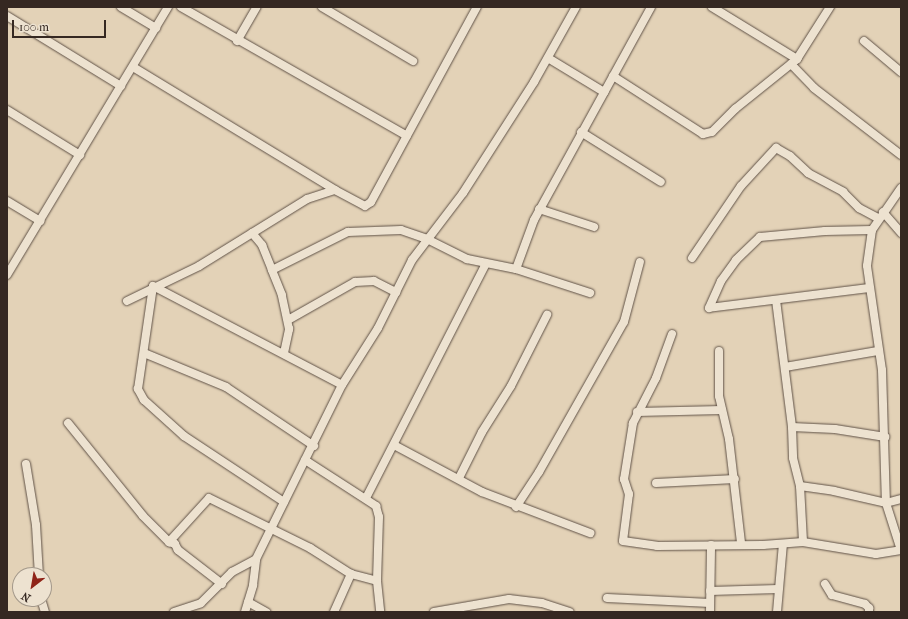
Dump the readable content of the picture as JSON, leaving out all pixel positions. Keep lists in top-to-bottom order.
{
  "scale_bar": "100 m",
  "north": "bottom left"
}
